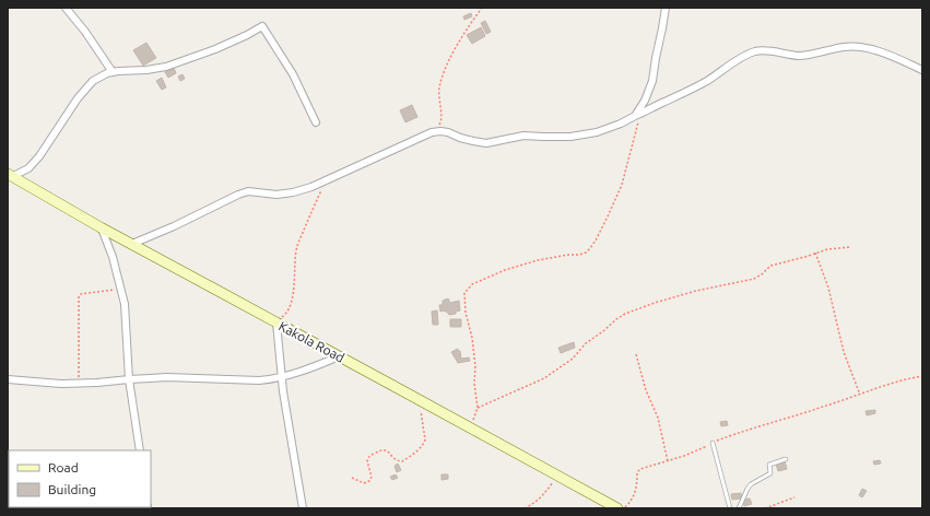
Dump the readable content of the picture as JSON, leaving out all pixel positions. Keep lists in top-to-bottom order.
{
  "streets": {
    "main road": ["Kakola Road"]
  },
  "legend": ["Road", "Building"]
}
